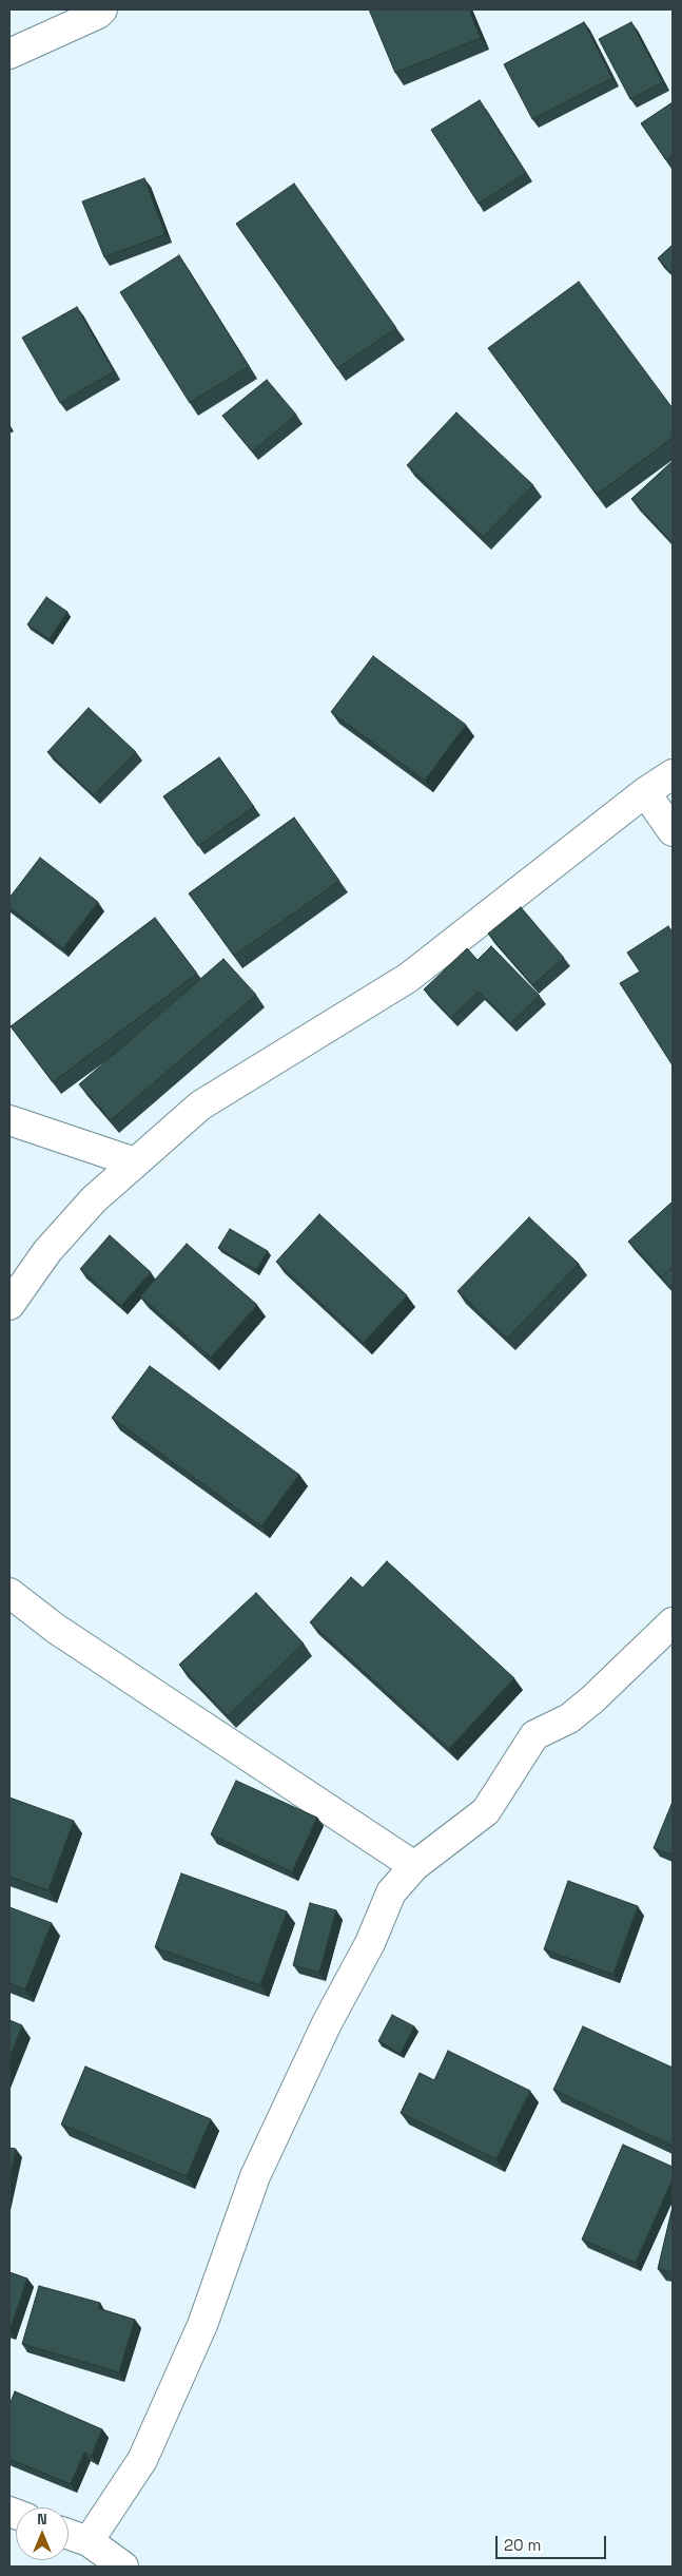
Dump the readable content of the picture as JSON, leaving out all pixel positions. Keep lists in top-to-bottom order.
{
  "scale_bar": "20 m",
  "north": "top"
}
